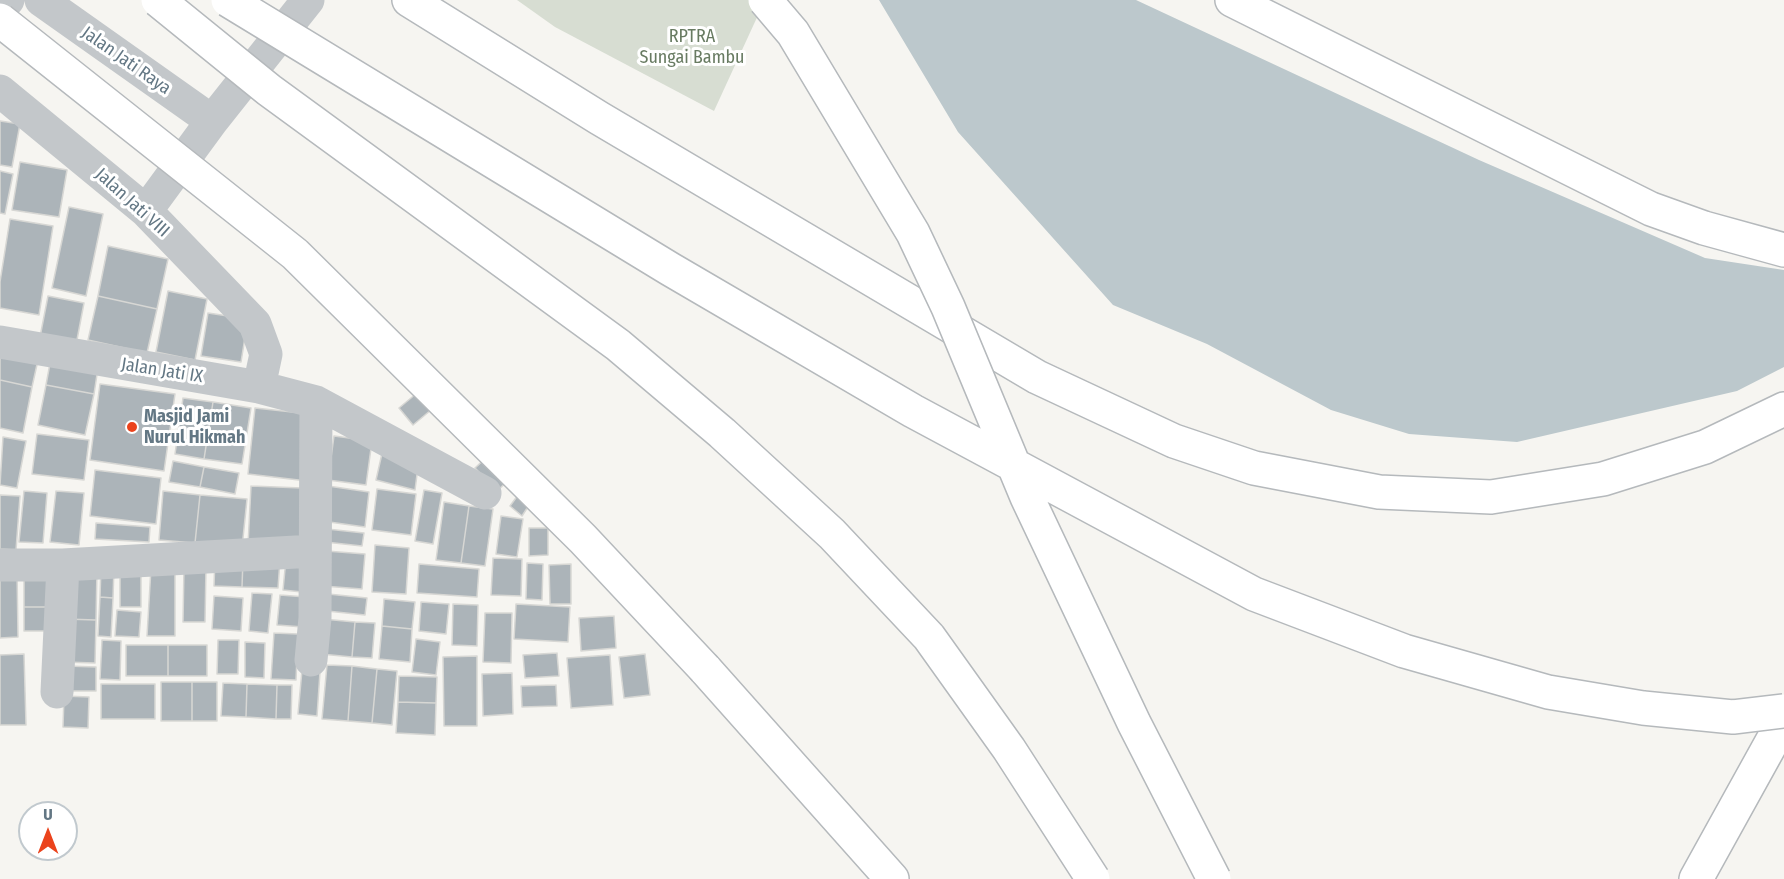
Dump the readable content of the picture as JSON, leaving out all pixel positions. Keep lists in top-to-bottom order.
{
  "streets": {
    "street": ["Jalan Jati Raya", "Jalan Jati VIII", "Jalan Jati IX"]
  },
  "crossings": [
    ["Jalan Jati VIII", "Jalan Jati IX"]
  ],
  "parks": ["RPTRA Sungai Bambu"],
  "places": ["Masjid Jami Nurul Hikmah"],
  "north": "top"
}
